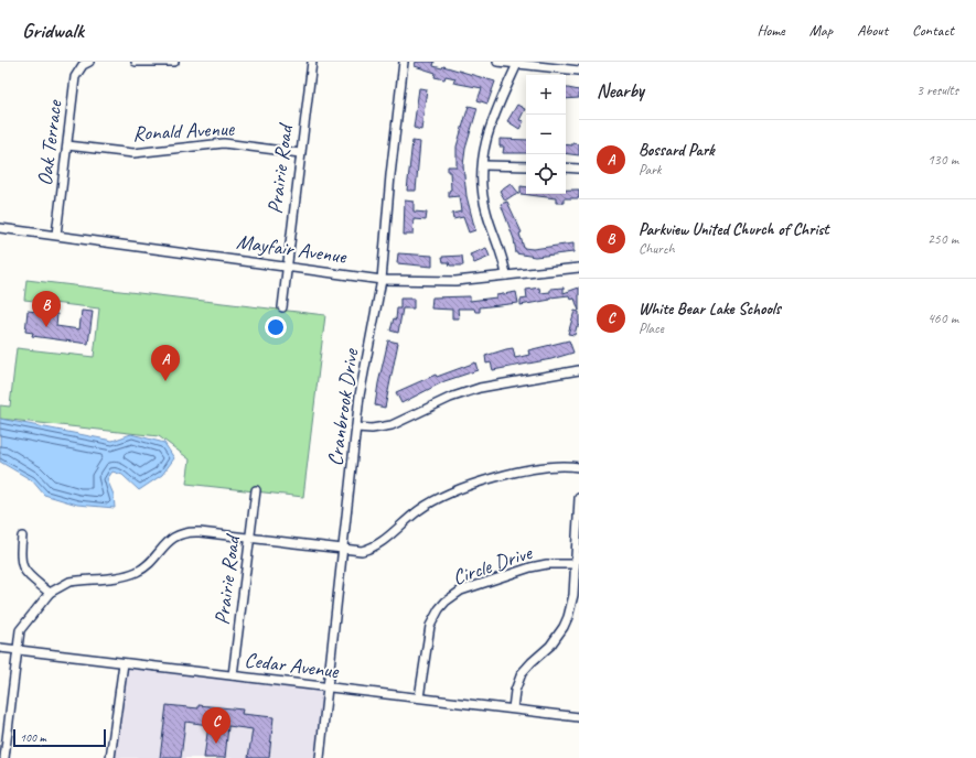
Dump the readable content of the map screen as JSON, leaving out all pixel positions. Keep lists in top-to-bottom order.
{
  "streets": {
    "street": [
      "Ronald Avenue",
      "Oak Terrace",
      "Prairie Road",
      "Mayfair Avenue",
      "Cranbrook Drive",
      "Circle Drive",
      "Cedar Avenue"
    ]
  },
  "crossings": [
    ["Ronald Avenue", "Oak Terrace"],
    ["Ronald Avenue", "Prairie Road"],
    ["Oak Terrace", "Mayfair Avenue"],
    ["Prairie Road", "Mayfair Avenue"],
    ["Prairie Road", "Cedar Avenue"],
    ["Mayfair Avenue", "Cranbrook Drive"],
    ["Cranbrook Drive", "Cedar Avenue"],
    ["Circle Drive", "Cedar Avenue"]
  ],
  "scale_bar": "100 m",
  "page": {
    "header": "Gridwalk",
    "nav": [
      "Home",
      "Map",
      "About",
      "Contact"
    ],
    "heading": ["Nearby", "3 results"],
    "map_buttons": ["+", "−"],
    "list": [
      {
        "mark": "A",
        "name": "Bossard Park",
        "note": "Park",
        "value": "130 m"
      },
      {
        "mark": "B",
        "name": "Parkview United Church of Christ",
        "note": "Church",
        "value": "250 m"
      },
      {
        "mark": "C",
        "name": "White Bear Lake Schools",
        "note": "Place",
        "value": "460 m"
      }
    ],
    "pins": ["B", "A", "C"],
    "scale": "100 m"
  }
}
